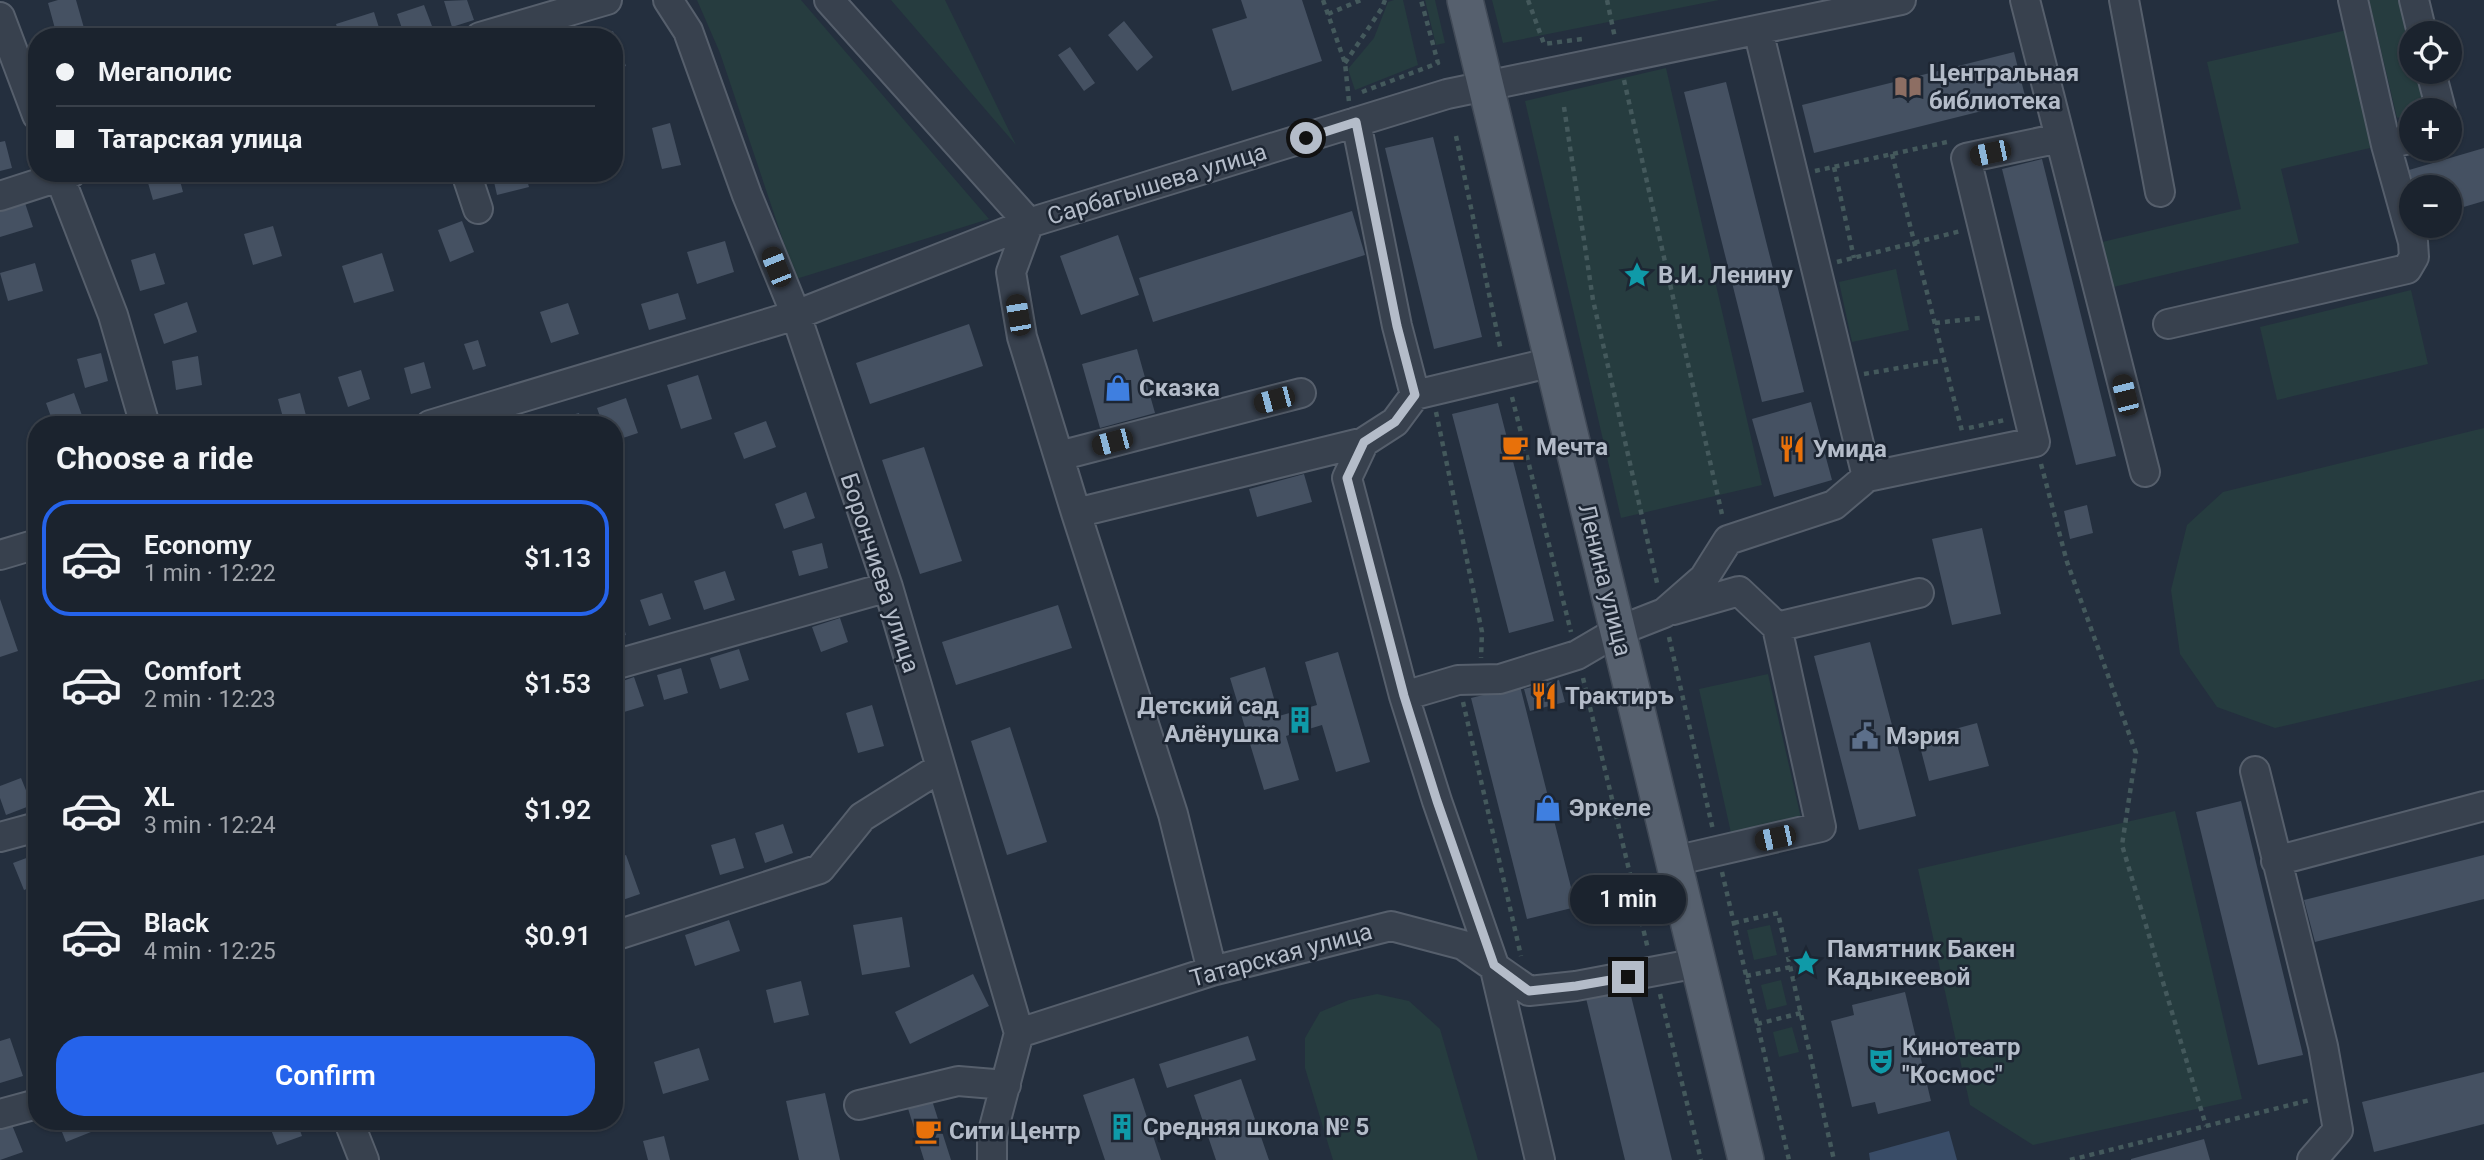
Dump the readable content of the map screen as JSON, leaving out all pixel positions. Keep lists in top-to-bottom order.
{
  "streets": {
    "main road": ["Ленина улица"],
    "street": ["Сарбагышева улица", "Борончиева улица", "Татарская улица"]
  },
  "crossings": [
    ["Сарбагышева улица", "Борончиева улица"],
    ["Сарбагышева улица", "Ленина улица"],
    ["Борончиева улица", "Татарская улица"]
  ],
  "places": {
    "library": ["Центральная библиотека"],
    "place": ["В.И. Ленину", "Памятник Бакен Кадыкеевой"],
    "shop": ["Сказка", "Эркеле"],
    "cafe": ["Мечта", "Сити Центр"],
    "restaurant": ["Умида", "Трактиръ"],
    "building": ["Детский сад Алёнушка", "Средняя школа № 5"],
    "public building": ["Мэрия"],
    "theatre": ["Кинотеатр \"Космос\""]
  },
  "page": {
    "map_buttons": ["+", "−"],
    "banner": ["Мегаполис", "Татарская улица"],
    "heading": "Choose a ride",
    "list": [
      {
        "name": "Economy",
        "note": "1 min · 12:22",
        "value": "$1.13"
      },
      {
        "name": "Comfort",
        "note": "2 min · 12:23",
        "value": "$1.53"
      },
      {
        "name": "XL",
        "note": "3 min · 12:24",
        "value": "$1.92"
      },
      {
        "name": "Black",
        "note": "4 min · 12:25",
        "value": "$0.91"
      }
    ],
    "bubble": "1 min",
    "buttons": "Confirm"
  }
}
